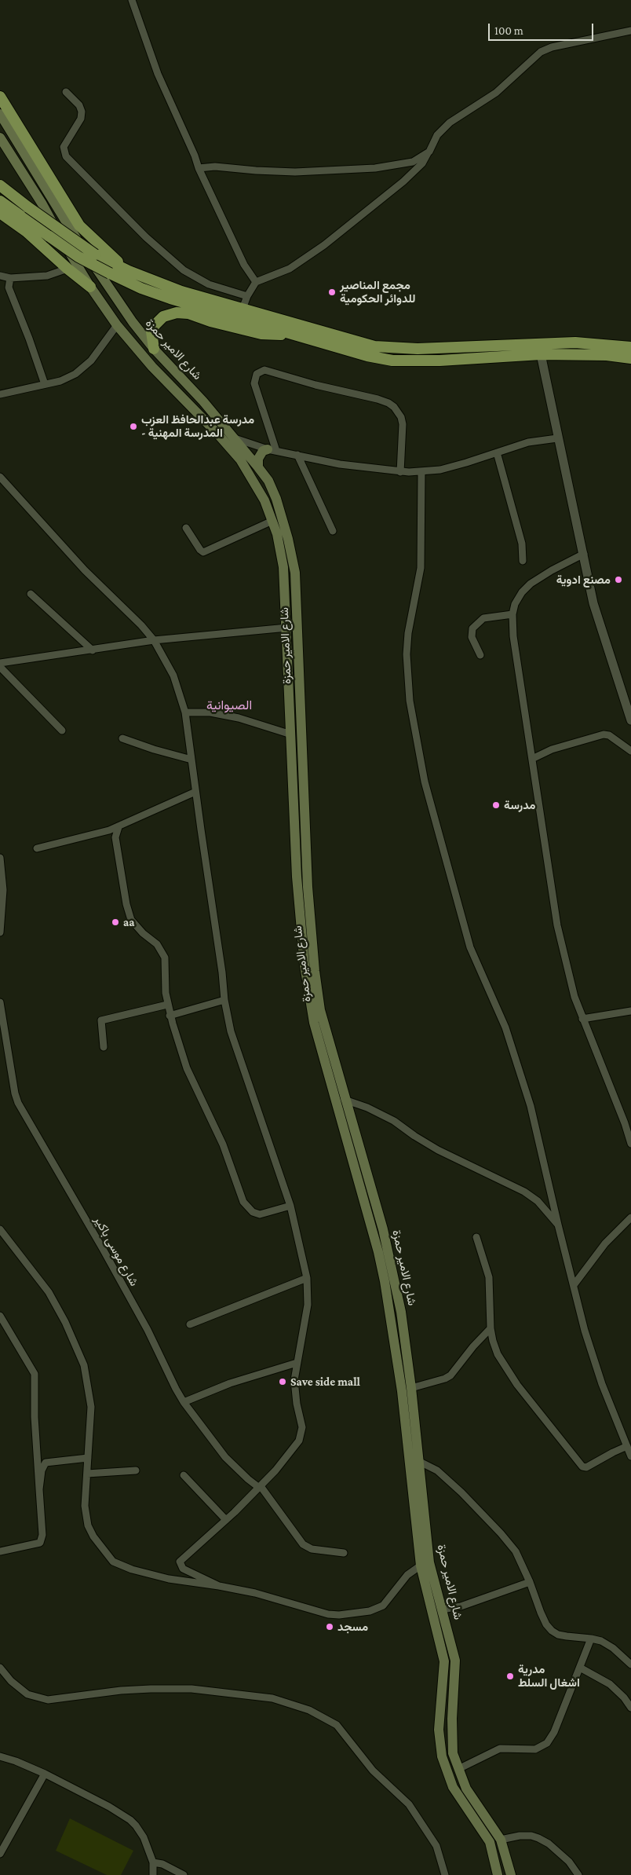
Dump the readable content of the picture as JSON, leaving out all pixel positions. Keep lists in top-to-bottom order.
{
  "streets": {
    "main road": ["شارع الامير حمزة"],
    "street": ["شارع موسى باكير"]
  },
  "districts": ["الصيوانية"],
  "places": [
    "مجمع المناصير للدوائر الحكومية",
    "مدرسة عبدالحافظ العزب - المدرسة المهنية",
    "مصنع ادوية",
    "مدرسة",
    "aa",
    "Save side mall",
    "مسجد",
    "مدرية اشغال السلط"
  ],
  "scale_bar": "100 m"
}
